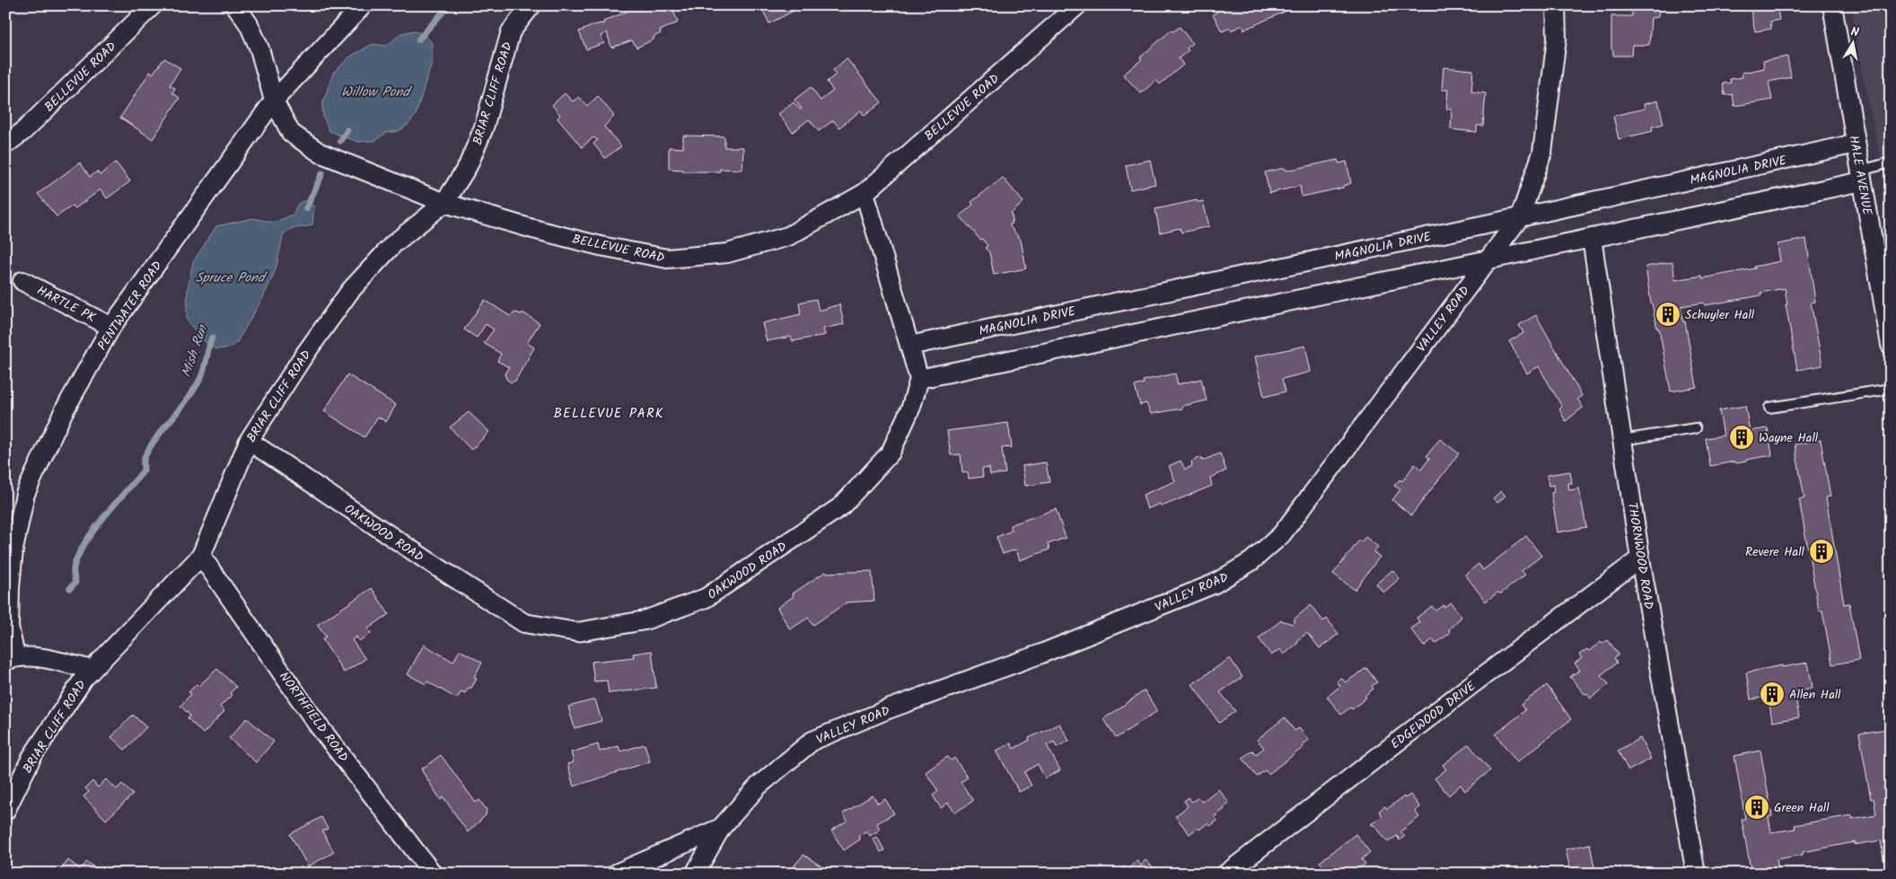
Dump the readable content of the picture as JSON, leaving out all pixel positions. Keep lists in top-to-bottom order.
{
  "streets": {
    "street": [
      "BELLEVUE ROAD",
      "BRIAR CLIFF ROAD",
      "MAGNOLIA DRIVE",
      "HALE AVENUE",
      "HARTLE PK",
      "PENTWATER ROAD",
      "VALLEY ROAD",
      "OAKWOOD ROAD",
      "THORNWOOD ROAD",
      "EDGEWOOD DRIVE",
      "NORTHFIELD ROAD"
    ]
  },
  "crossings": [
    ["BELLEVUE ROAD", "BRIAR CLIFF ROAD"],
    ["BELLEVUE ROAD", "PENTWATER ROAD"],
    ["BRIAR CLIFF ROAD", "OAKWOOD ROAD"],
    ["BRIAR CLIFF ROAD", "NORTHFIELD ROAD"],
    ["MAGNOLIA DRIVE", "HALE AVENUE"],
    ["MAGNOLIA DRIVE", "VALLEY ROAD"],
    ["HARTLE PK", "PENTWATER ROAD"],
    ["THORNWOOD ROAD", "EDGEWOOD DRIVE"]
  ],
  "districts": ["BELLEVUE PARK"],
  "water": ["Willow Pond", "Spruce Pond", "Mish Run"],
  "places": {
    "building": [
      "Schuyler Hall",
      "Wayne Hall",
      "Revere Hall",
      "Allen Hall",
      "Green Hall"
    ]
  },
  "north": "top"
}
